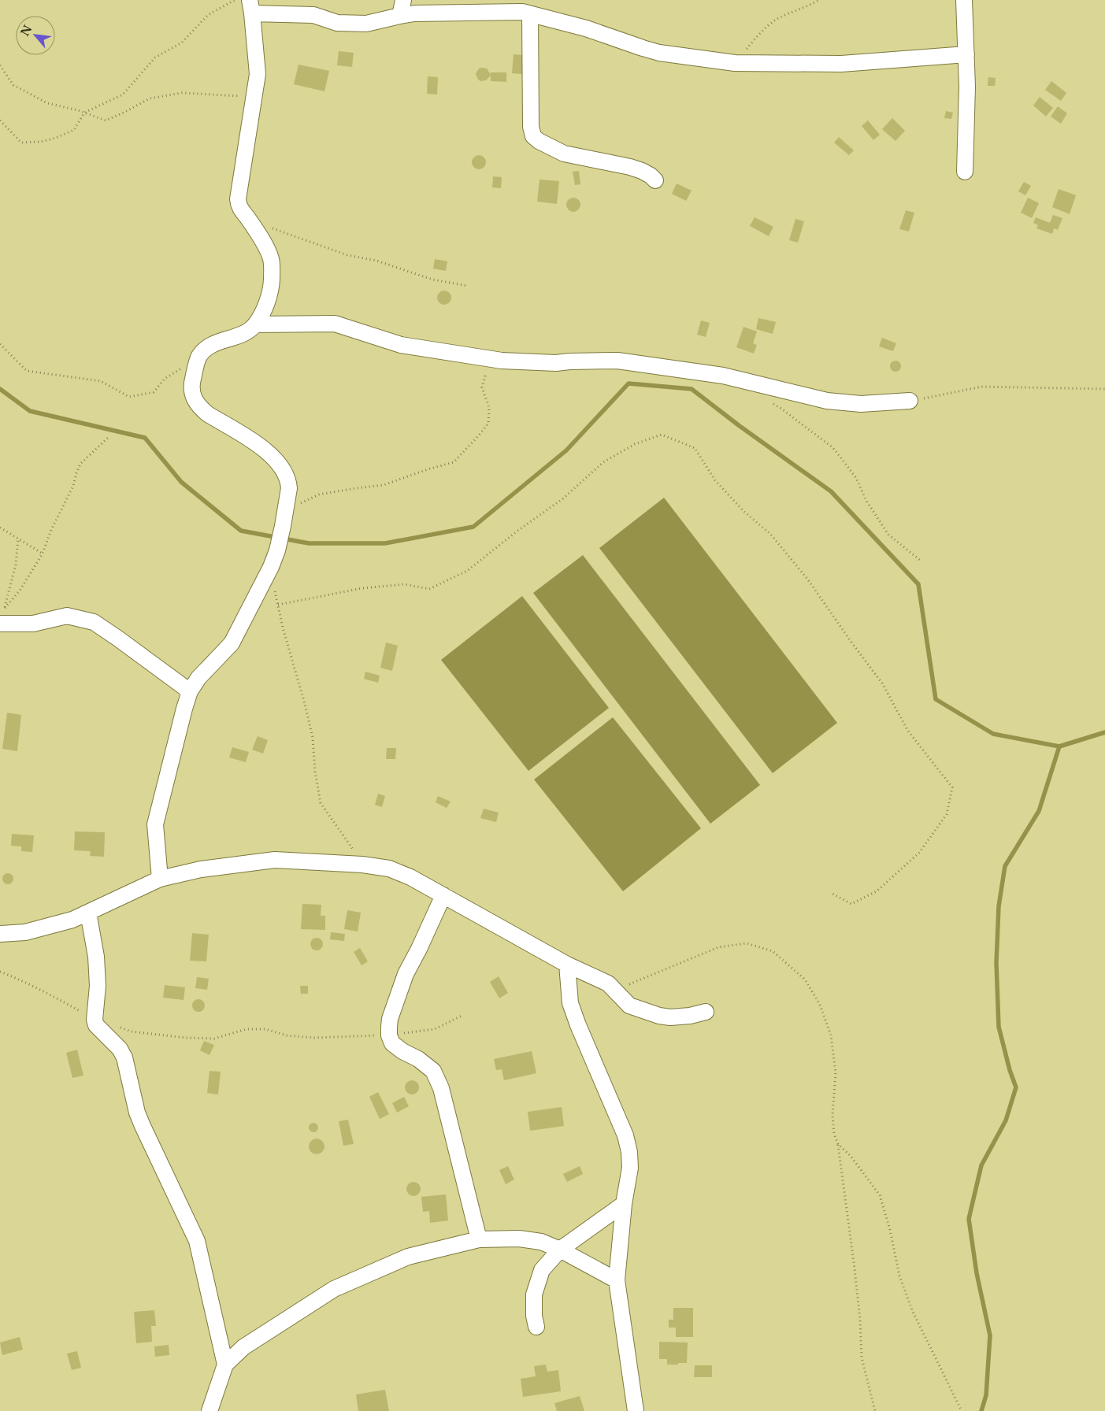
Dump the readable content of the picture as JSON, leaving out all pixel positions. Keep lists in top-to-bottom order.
{
  "north": "top left"
}
